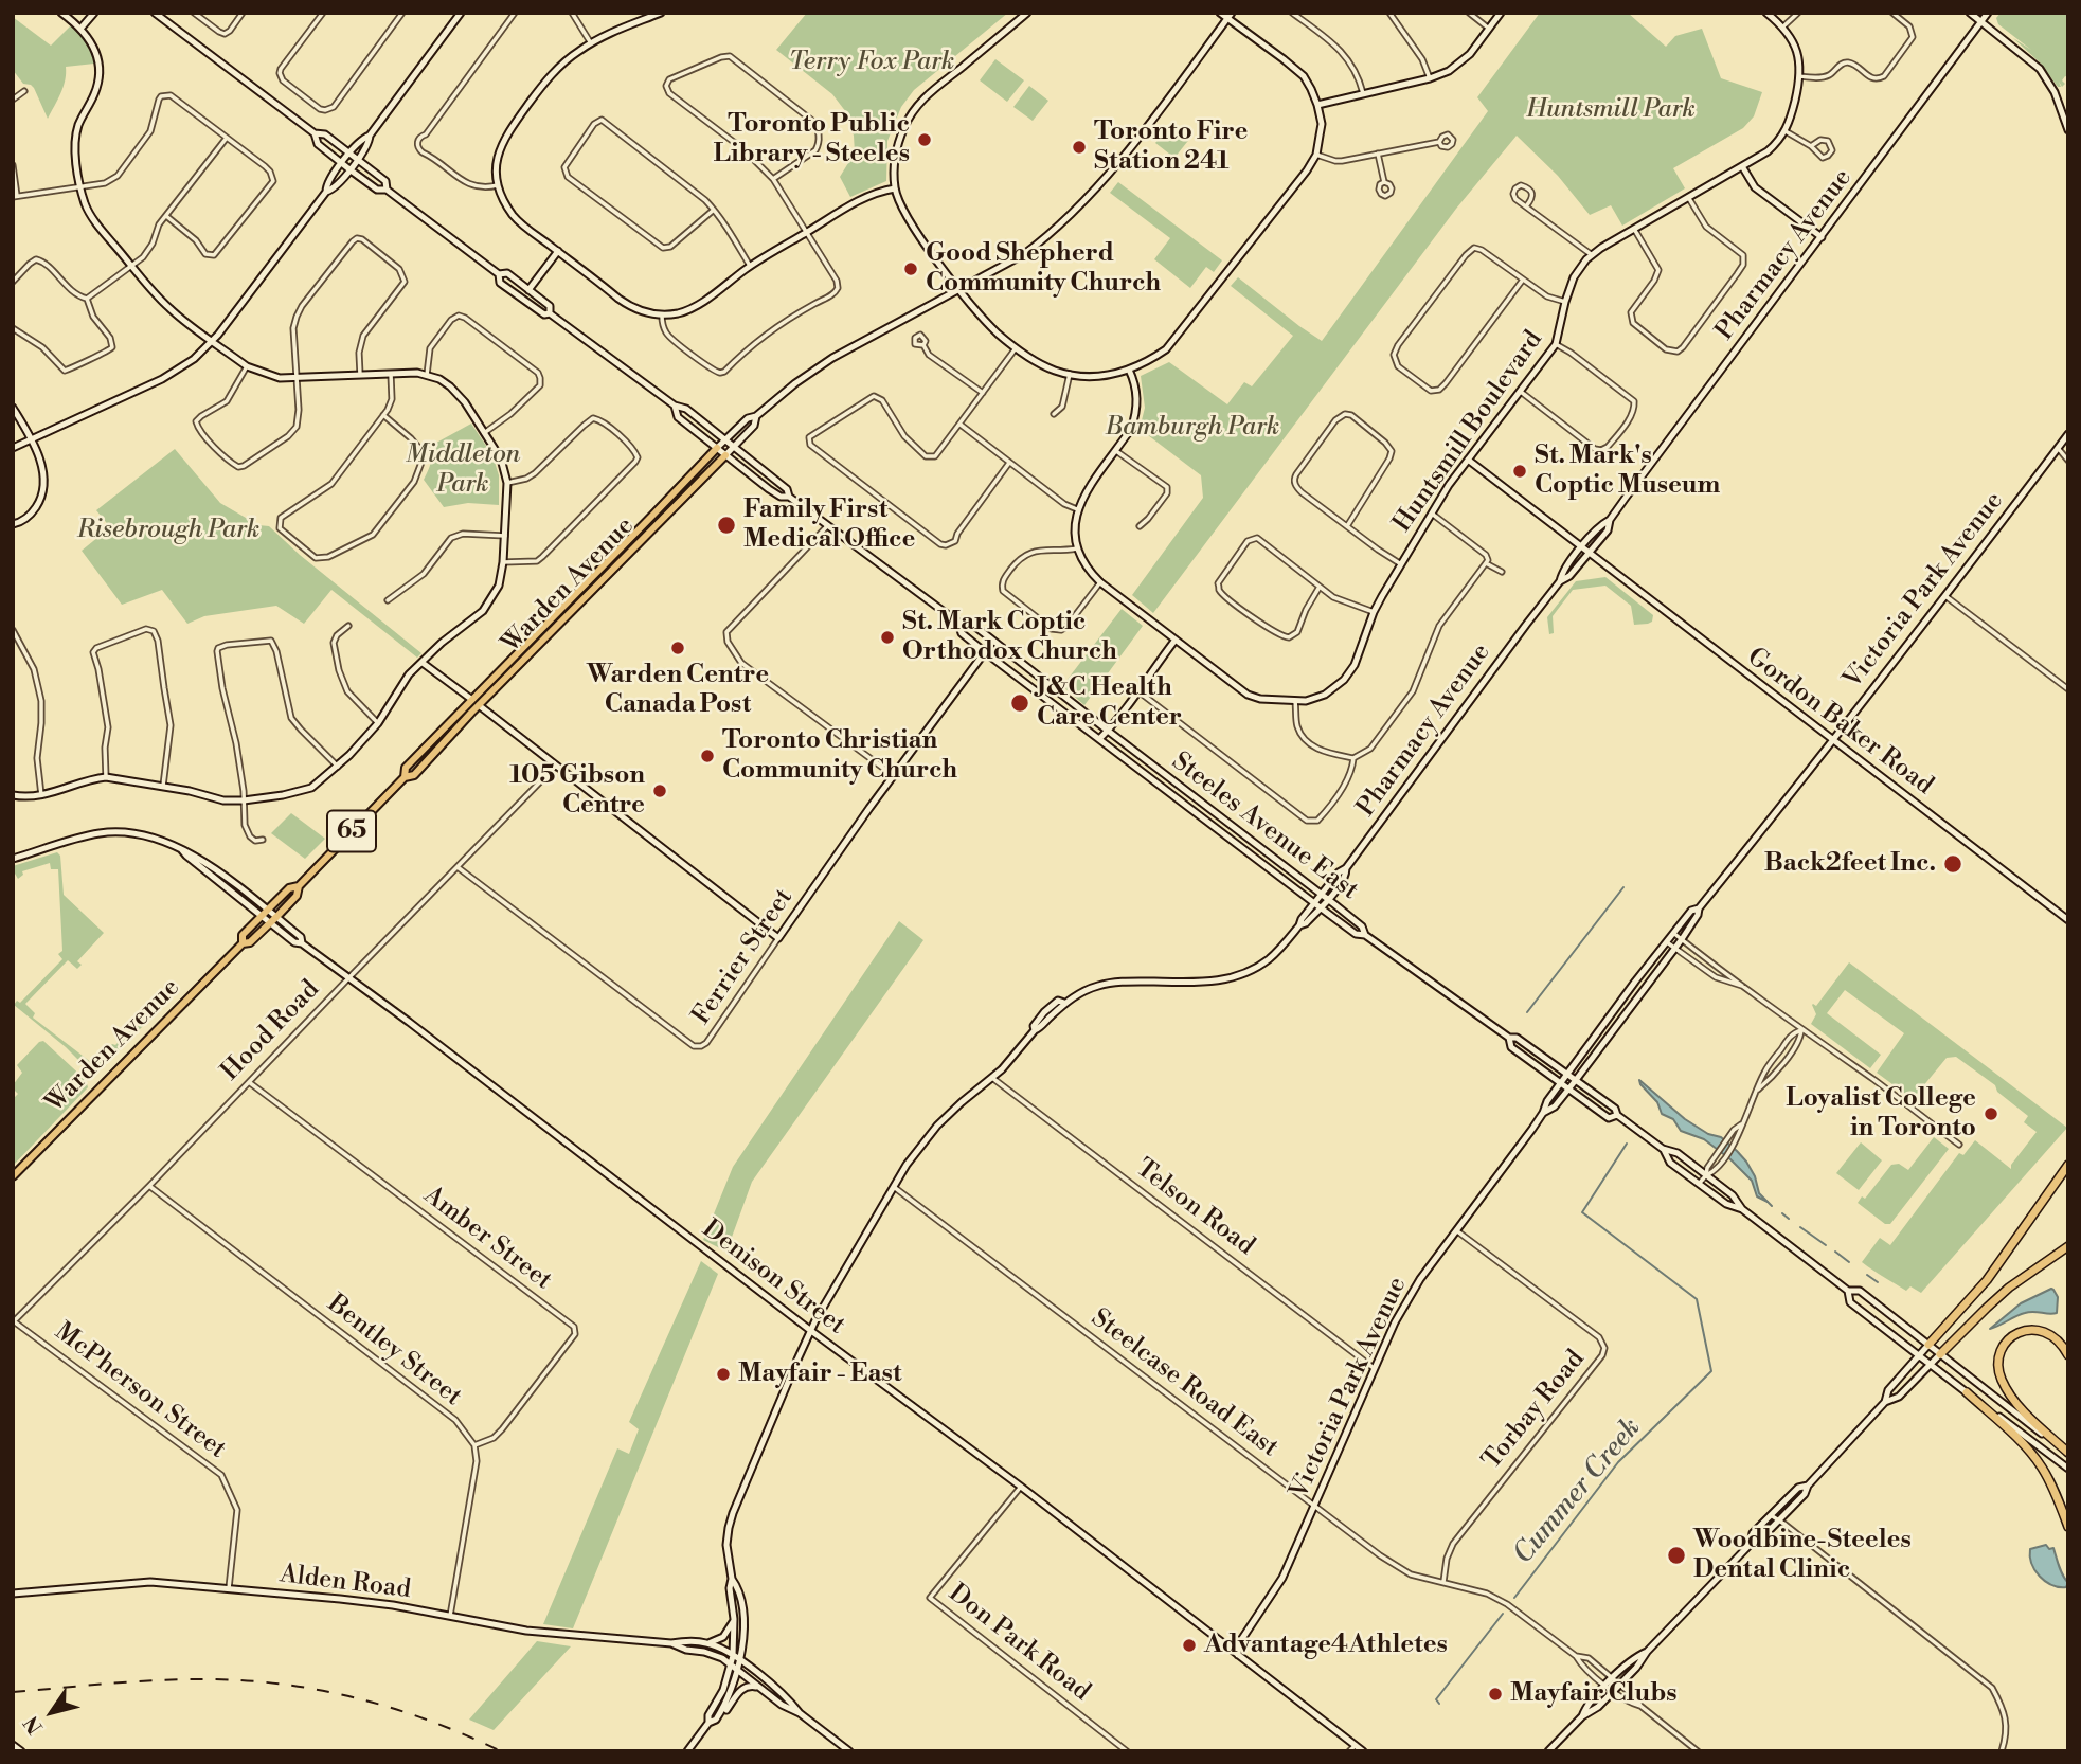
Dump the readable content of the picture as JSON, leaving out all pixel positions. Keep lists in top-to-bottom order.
{
  "streets": {
    "main road": ["Warden Avenue", "65"],
    "street": [
      "Pharmacy Avenue",
      "Huntsmill Boulevard",
      "Victoria Park Avenue",
      "Gordon Baker Road",
      "Steeles Avenue East",
      "Ferrier Street",
      "Hood Road",
      "Telson Road",
      "Amber Street",
      "Denison Street",
      "Bentley Street",
      "Steelcase Road East",
      "McPherson Street",
      "Torbay Road",
      "Alden Road",
      "Don Park Road"
    ]
  },
  "crossings": [
    ["Pharmacy Avenue", "Gordon Baker Road"],
    ["Pharmacy Avenue", "Steeles Avenue East"],
    ["Huntsmill Boulevard", "Gordon Baker Road"],
    ["Warden Avenue", "Steeles Avenue East"],
    ["Warden Avenue", "Denison Street"],
    ["Victoria Park Avenue", "Gordon Baker Road"],
    ["Victoria Park Avenue", "Steeles Avenue East"],
    ["Victoria Park Avenue", "Telson Road"],
    ["Victoria Park Avenue", "Denison Street"],
    ["Victoria Park Avenue", "Steelcase Road East"],
    ["Victoria Park Avenue", "Torbay Road"],
    ["Steeles Avenue East", "Ferrier Street"],
    ["Ferrier Street", "Hood Road"],
    ["Hood Road", "Amber Street"],
    ["Hood Road", "Denison Street"],
    ["Hood Road", "Bentley Street"],
    ["Hood Road", "McPherson Street"],
    ["Amber Street", "Bentley Street"],
    ["Denison Street", "Don Park Road"],
    ["Steelcase Road East", "Torbay Road"],
    ["McPherson Street", "Alden Road"]
  ],
  "water": ["Cummer Creek"],
  "parks": [
    "Terry Fox Park",
    "Huntsmill Park",
    "Bamburgh Park",
    "Middleton Park",
    "Risebrough Park"
  ],
  "places": [
    "Toronto Public Library - Steeles",
    "Toronto Fire Station 241",
    "Good Shepherd Community Church",
    "St. Mark's Coptic Museum",
    "Family First Medical Office",
    "St. Mark Coptic Orthodox Church",
    "Warden Centre Canada Post",
    "J&C Health Care Center",
    "Toronto Christian Community Church",
    "105 Gibson Centre",
    "Back2feet Inc.",
    "Loyalist College in Toronto",
    "Mayfair - East",
    "Woodbine-Steeles Dental Clinic",
    "Advantage4Athletes",
    "Mayfair Clubs"
  ],
  "north": "bottom left"
}
